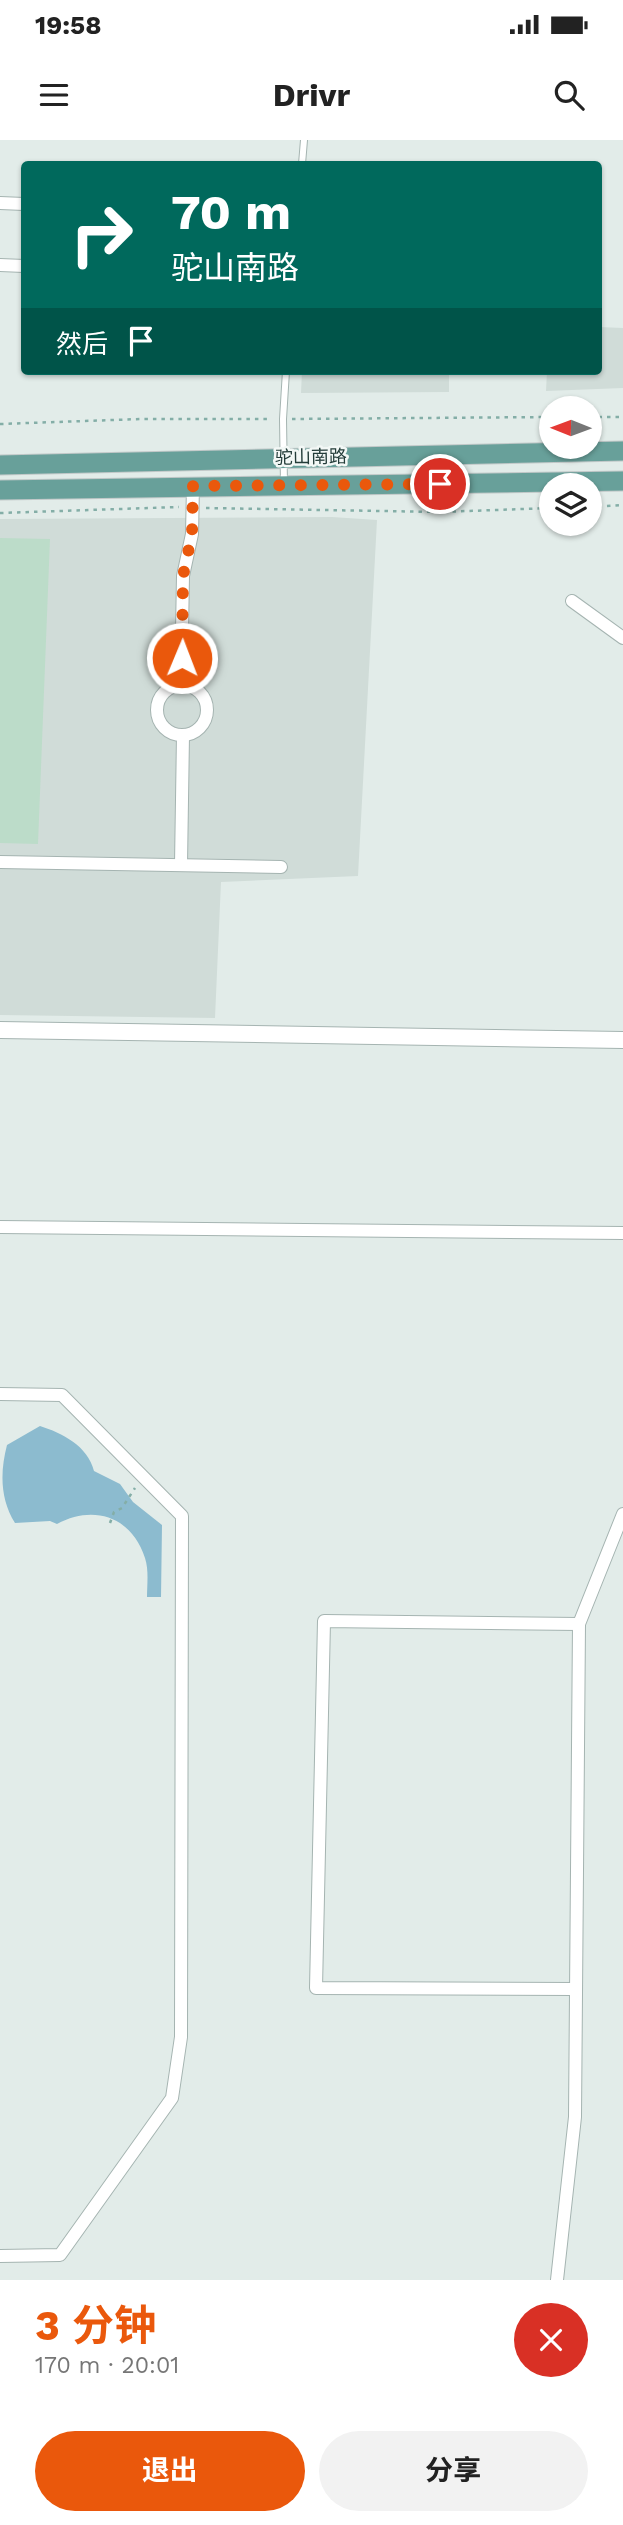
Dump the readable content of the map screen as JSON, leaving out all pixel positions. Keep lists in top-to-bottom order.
{
  "streets": {
    "main road": ["驼山南路"]
  },
  "north": "left",
  "page": {
    "status": "19:58",
    "header": "Drivr",
    "turn": ["70 m", "驼山南路"],
    "then": "然后",
    "heading": ["3 分钟", "170 m · 20:01"],
    "buttons": ["退出", "分享"]
  }
}
